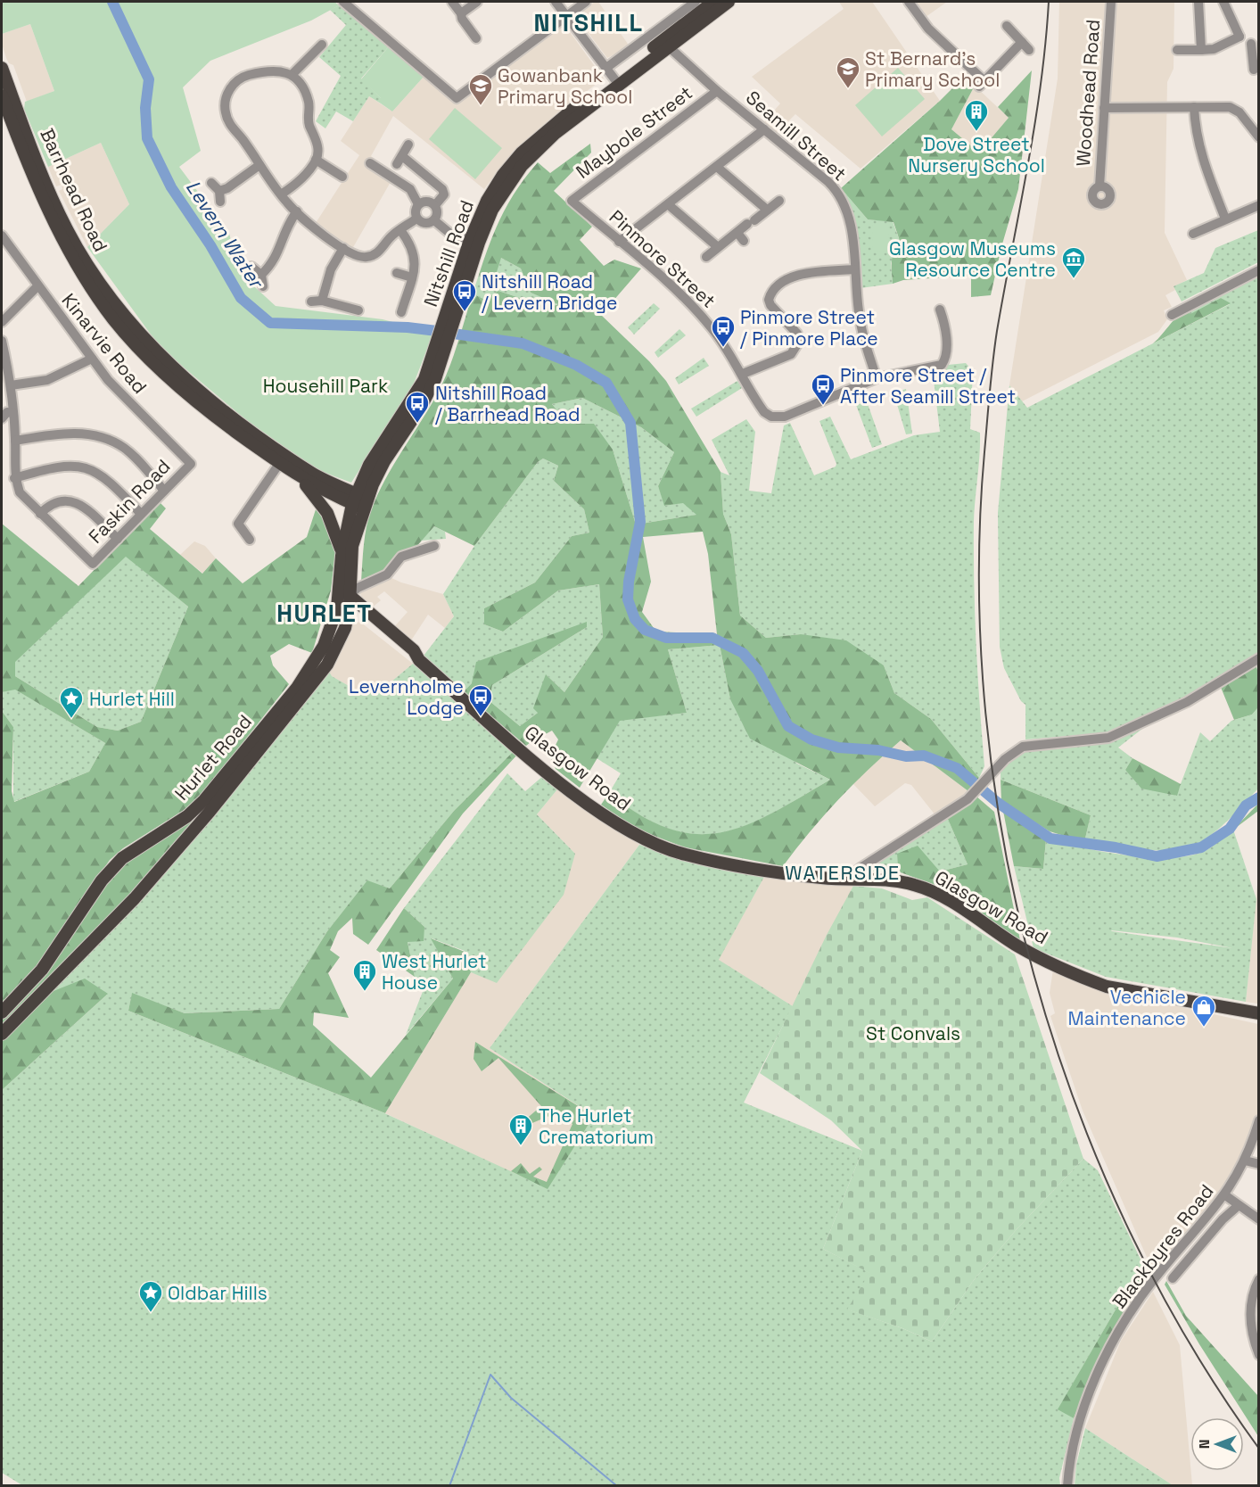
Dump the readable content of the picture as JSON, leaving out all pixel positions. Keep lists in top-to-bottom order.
{
  "streets": {
    "main road": [
      "Barrhead Road",
      "Nitshill Road",
      "Hurlet Road",
      "Glasgow Road"
    ],
    "street": [
      "Woodhead Road",
      "Maybole Street",
      "Seamill Street",
      "Pinmore Street",
      "Kinarvie Road",
      "Faskin Road",
      "Blackbyres Road"
    ]
  },
  "crossings": [
    ["Maybole Street", "Seamill Street"],
    ["Maybole Street", "Pinmore Street"],
    ["Seamill Street", "Nitshill Road"],
    ["Seamill Street", "Pinmore Street"],
    ["Barrhead Road", "Nitshill Road"],
    ["Barrhead Road", "Hurlet Road"],
    ["Nitshill Road", "Hurlet Road"],
    ["Kinarvie Road", "Faskin Road"],
    ["Hurlet Road", "Glasgow Road"]
  ],
  "districts": ["NITSHILL", "HURLET", "WATERSIDE"],
  "water": ["Levern Water"],
  "parks": ["Househill Park", "St Convals"],
  "places": {
    "school or university": ["St Bernard's Primary School", "Gowanbank Primary School"],
    "building": ["Dove Street Nursery School", "West Hurlet House", "The Hurlet Crematorium"],
    "museum": ["Glasgow Museums Resource Centre"],
    "bus stop": [
      "Nitshill Road / Levern Bridge",
      "Pinmore Street / Pinmore Place",
      "Pinmore Street / After Seamill Street",
      "Nitshill Road / Barrhead Road",
      "Levernholme Lodge"
    ],
    "place": ["Hurlet Hill", "Oldbar Hills"],
    "shop": ["Vechicle Maintenance"]
  },
  "north": "left"
}
